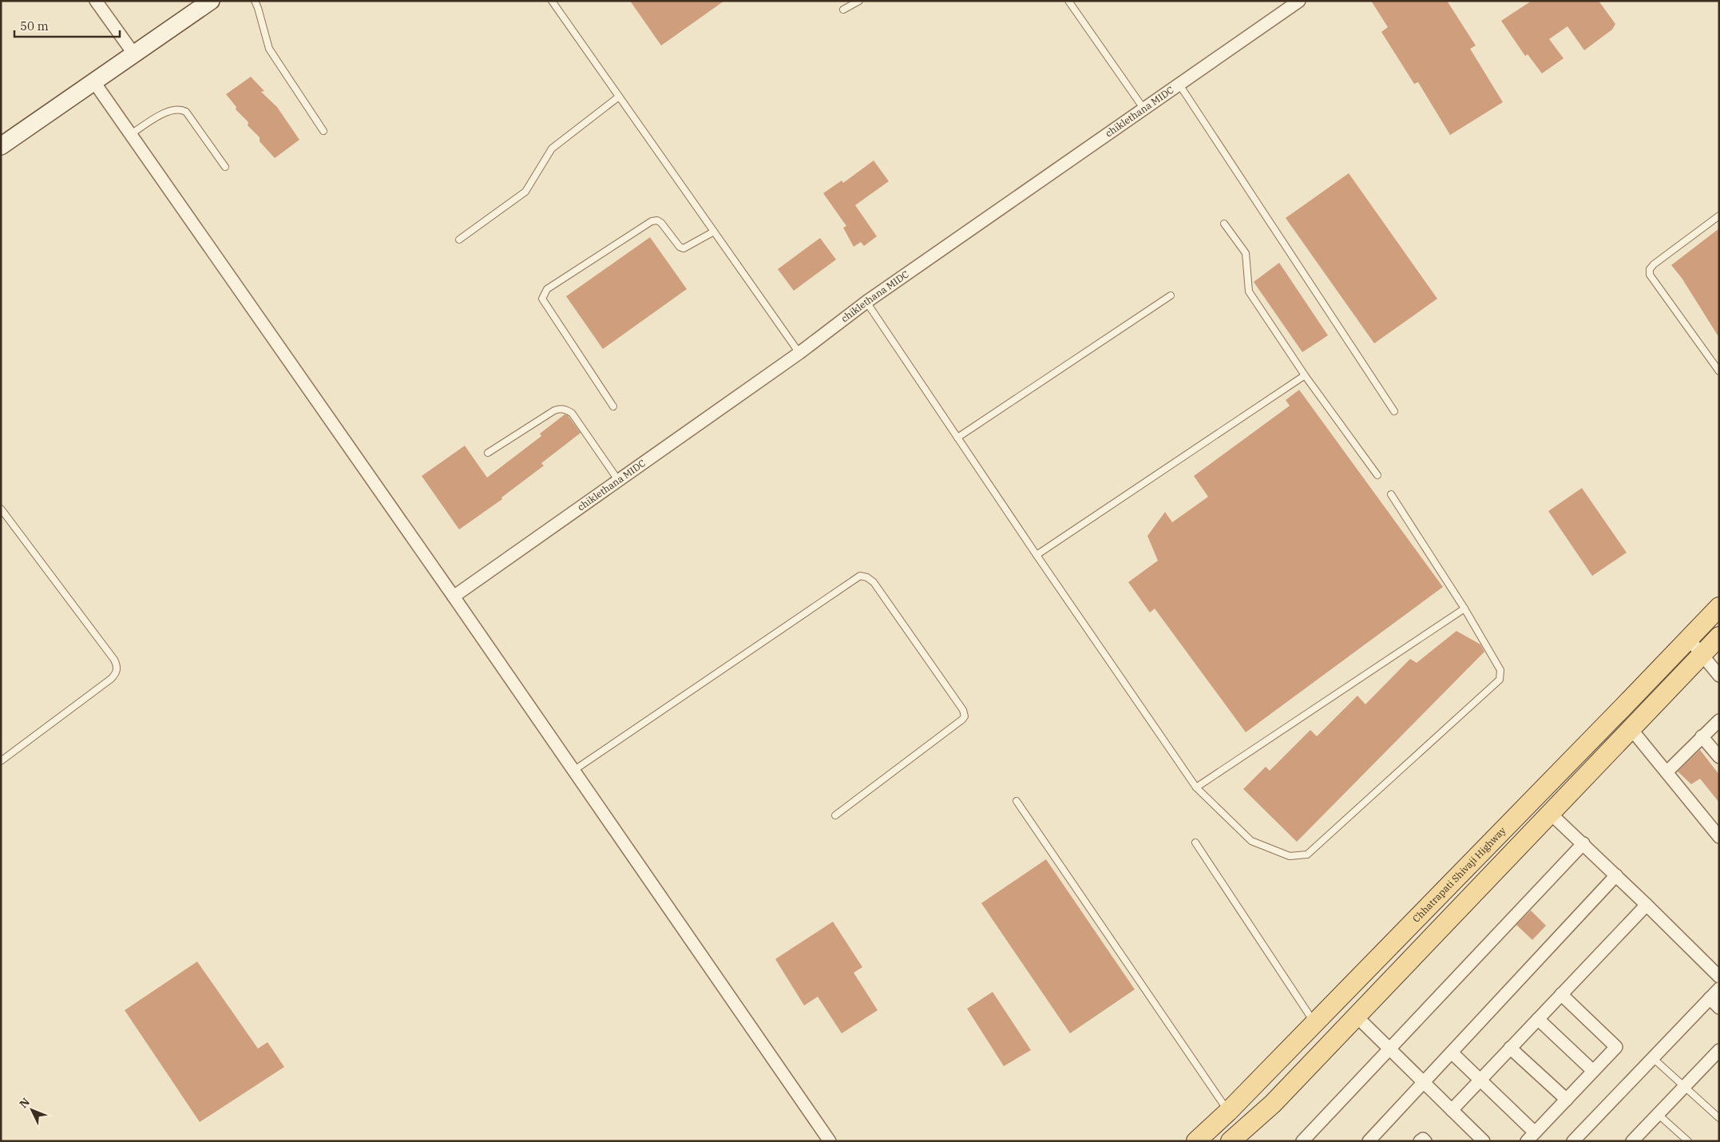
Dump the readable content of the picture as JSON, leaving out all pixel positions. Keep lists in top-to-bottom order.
{
  "streets": {
    "main road": ["Chhatrapati Shivaji Highway"],
    "street": ["chiklethana MIDC"]
  },
  "scale_bar": "50 m",
  "north": "top left"
}
